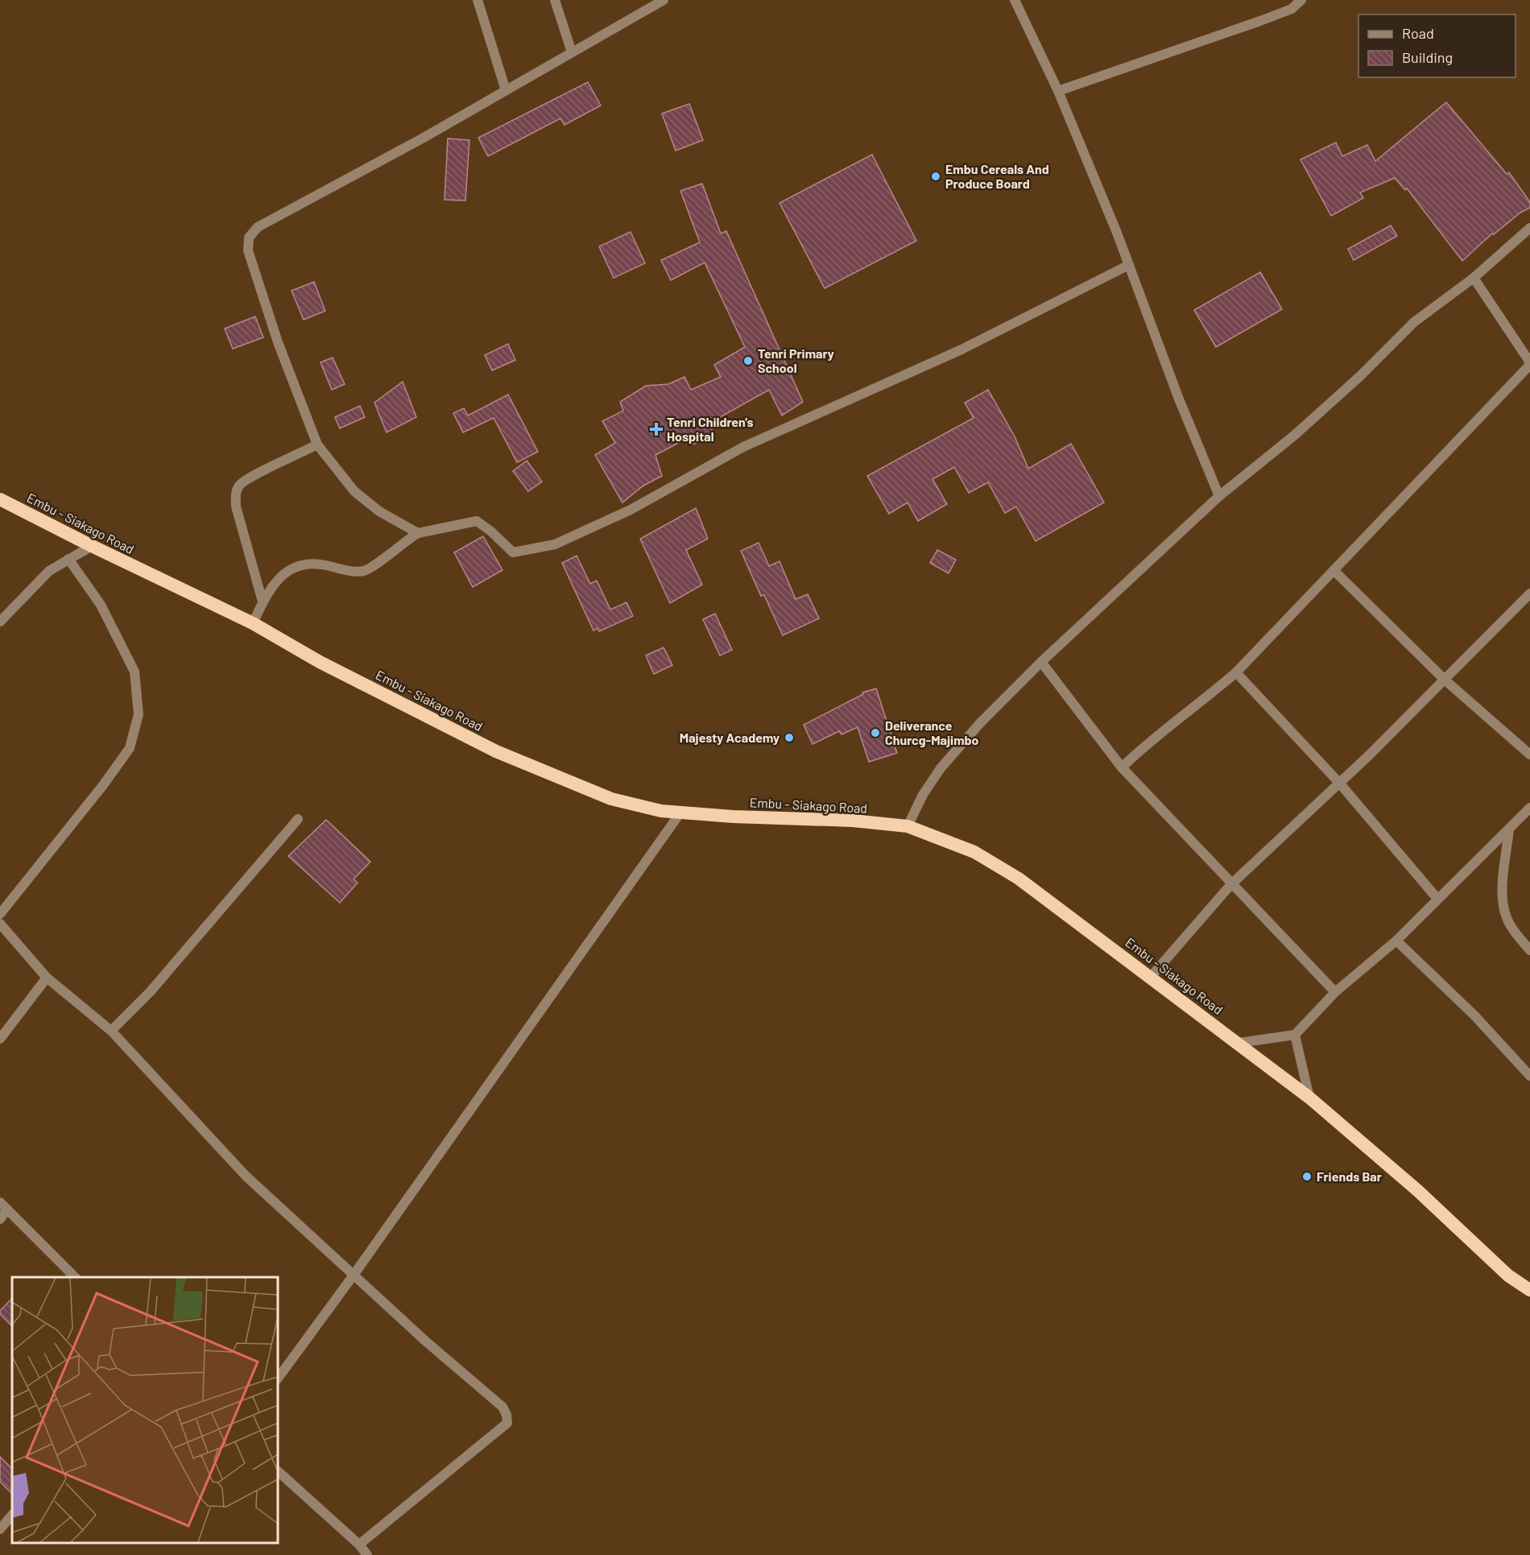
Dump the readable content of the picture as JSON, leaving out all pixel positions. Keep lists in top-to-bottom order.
{
  "streets": {
    "highway": ["Embu - Siakago Road"]
  },
  "places": {
    "other": [
      "Embu Cereals And Produce Board",
      "Tenri Primary School",
      "Deliverance Churcg-Majimbo",
      "Majesty Academy",
      "Friends Bar"
    ],
    "health": ["Tenri Children's Hospital"]
  },
  "legend": ["Road", "Building"]
}
